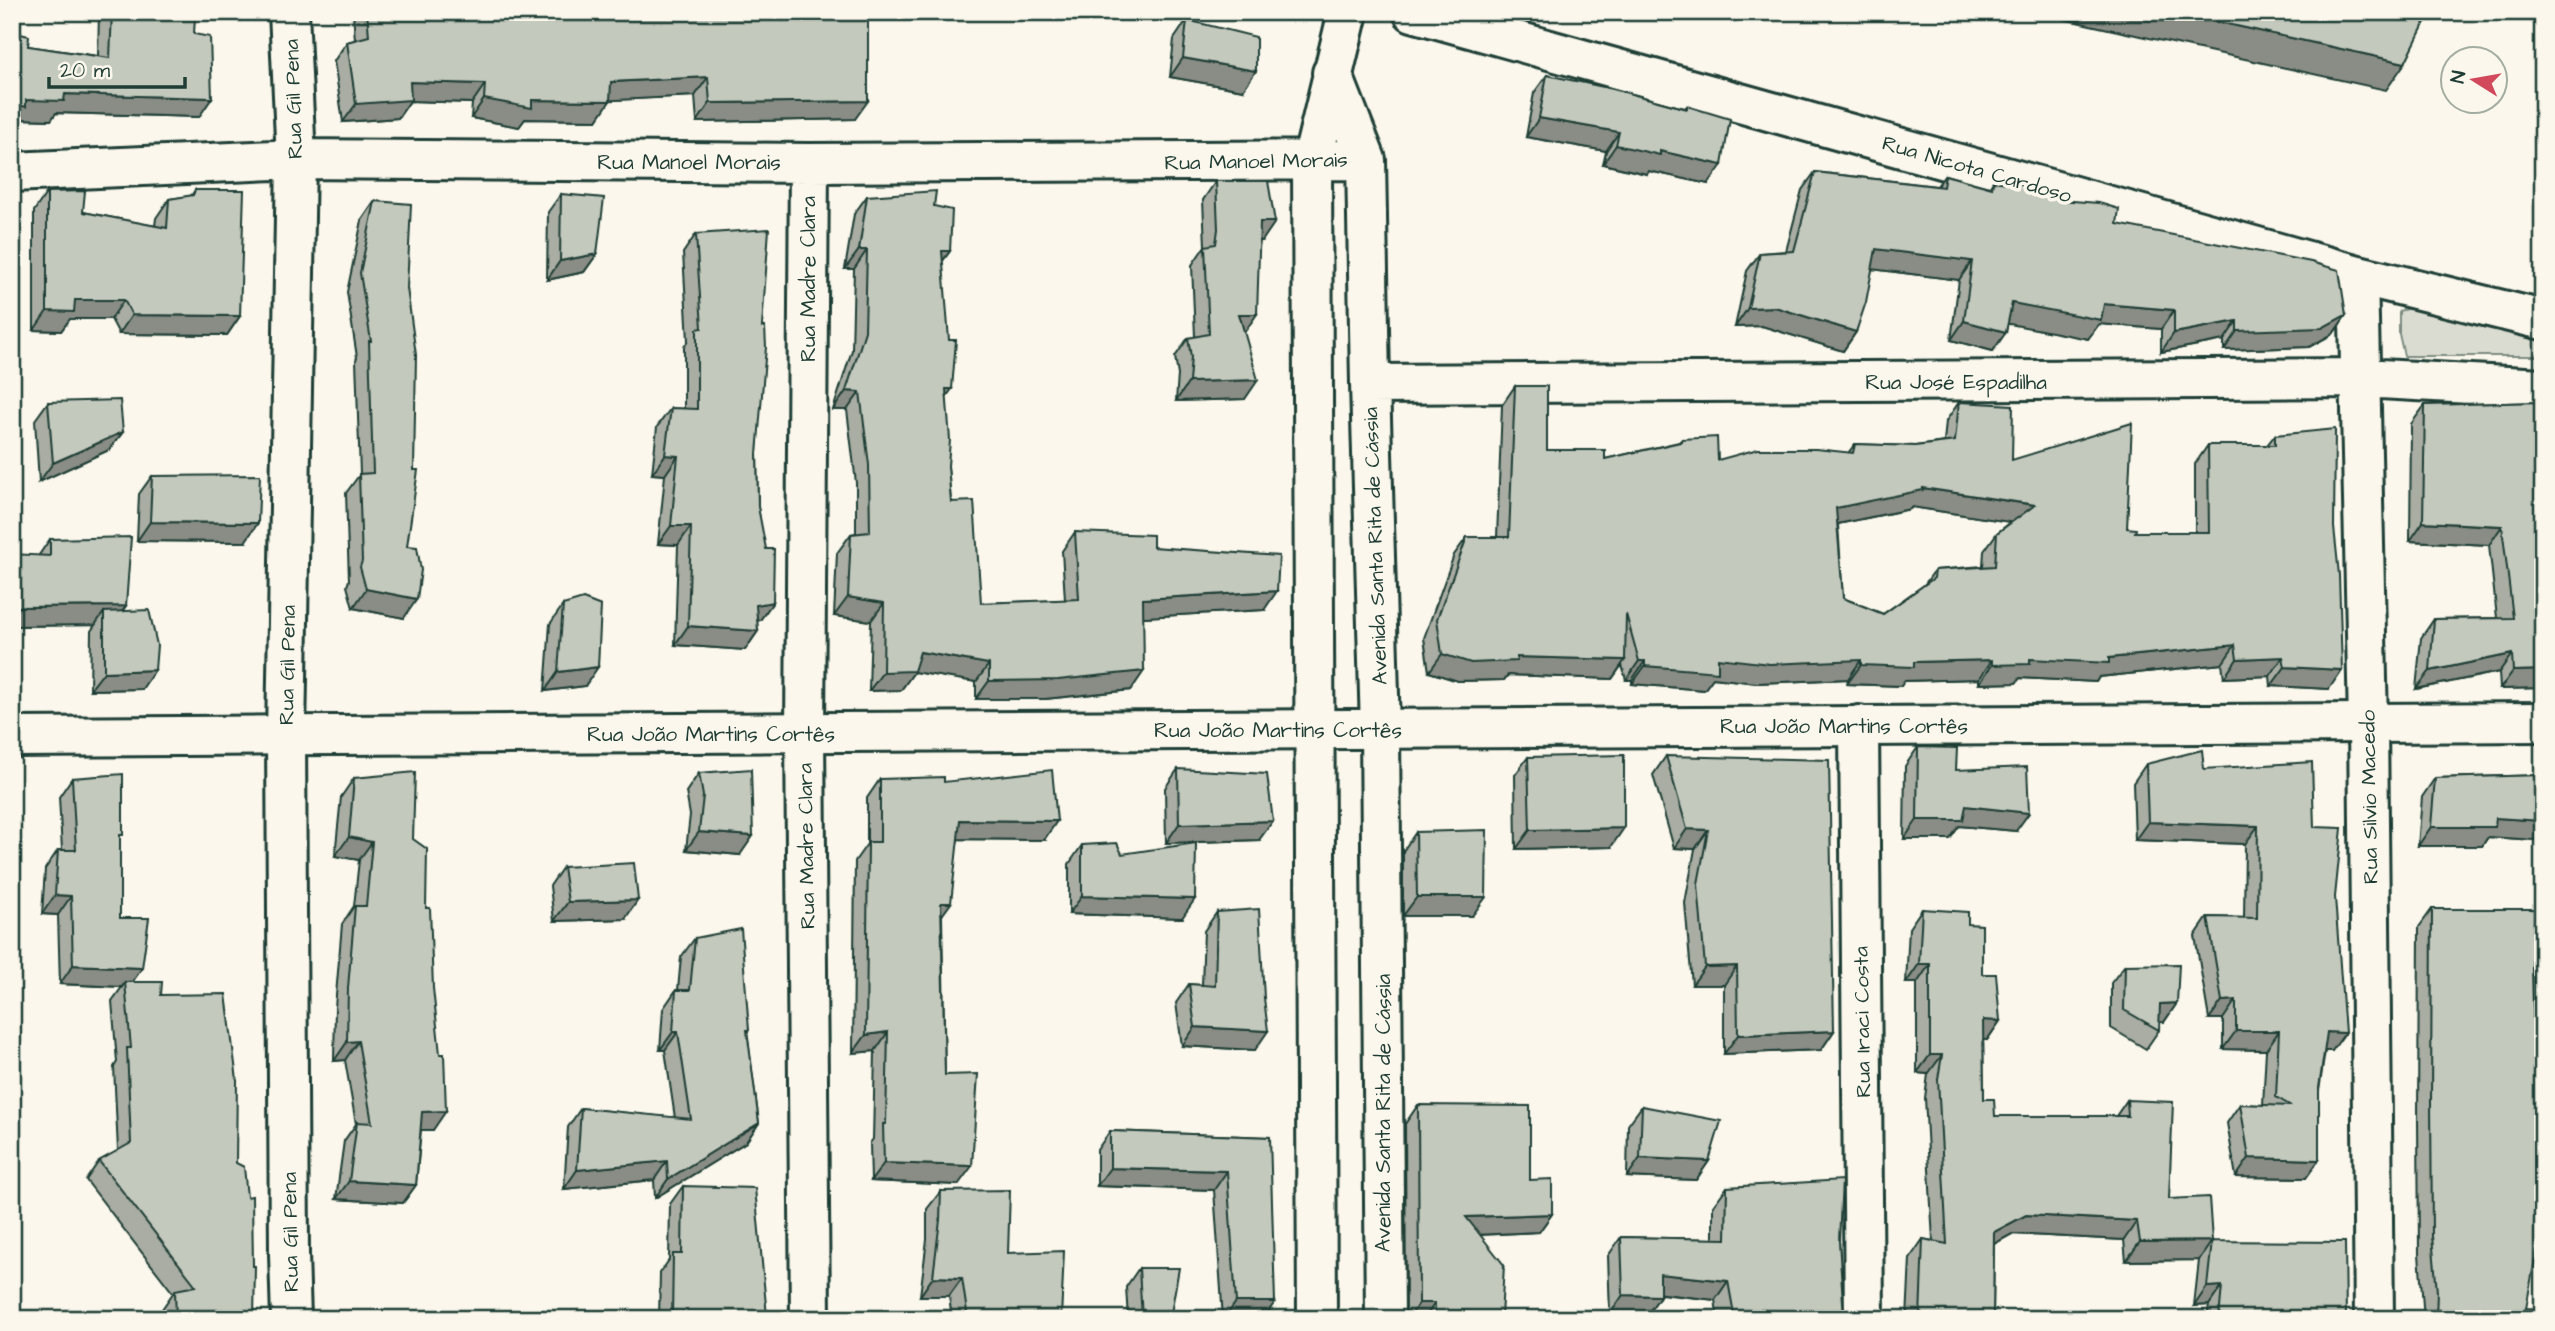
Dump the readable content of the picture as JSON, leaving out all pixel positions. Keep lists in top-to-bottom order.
{
  "streets": {
    "street": [
      "Rua Gil Pena",
      "Rua Manoel Morais",
      "Rua Nicota Cardoso",
      "Rua Madre Clara",
      "Rua José Espadilha",
      "Avenida Santa Rita de Cássia",
      "Rua João Martins Cortês",
      "Rua Silvio Macedo",
      "Rua Iraci Costa"
    ]
  },
  "crossings": [
    ["Rua Gil Pena", "Rua Manoel Morais"],
    ["Rua Gil Pena", "Rua João Martins Cortês"],
    ["Rua Manoel Morais", "Rua Madre Clara"],
    ["Rua Manoel Morais", "Avenida Santa Rita de Cássia"],
    ["Rua Nicota Cardoso", "Rua Silvio Macedo"],
    ["Rua Madre Clara", "Rua João Martins Cortês"],
    ["Rua José Espadilha", "Avenida Santa Rita de Cássia"],
    ["Rua José Espadilha", "Rua Silvio Macedo"],
    ["Avenida Santa Rita de Cássia", "Rua João Martins Cortês"],
    ["Rua João Martins Cortês", "Rua Silvio Macedo"],
    ["Rua João Martins Cortês", "Rua Iraci Costa"]
  ],
  "scale_bar": "20 m",
  "north": "left"
}
